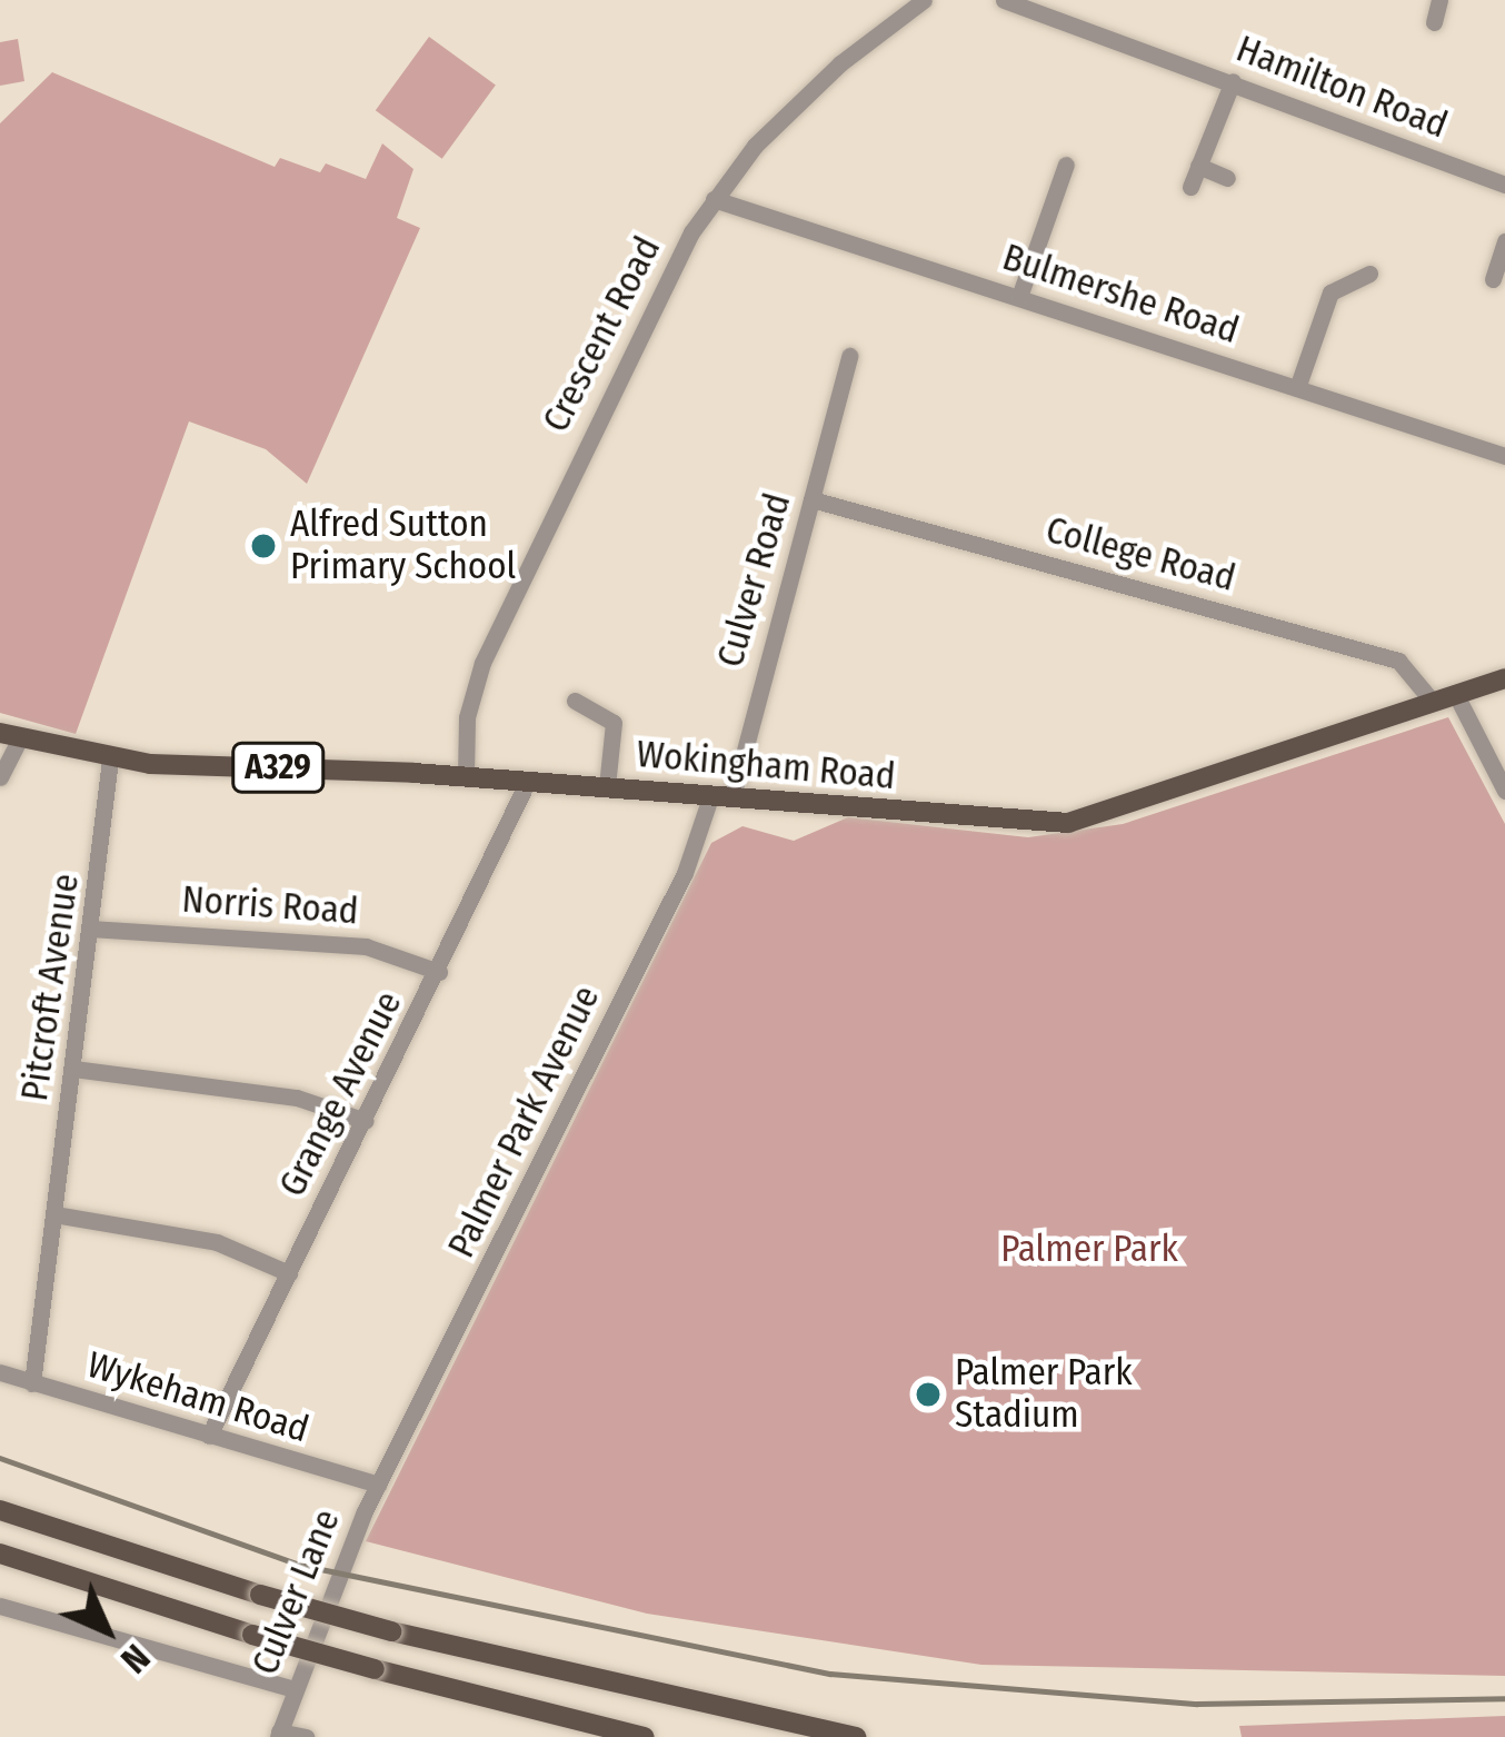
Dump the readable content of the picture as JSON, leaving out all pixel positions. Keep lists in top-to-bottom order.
{
  "streets": {
    "main road": ["Wokingham Road", "A329"],
    "street": [
      "Hamilton Road",
      "Bulmershe Road",
      "Crescent Road",
      "College Road",
      "Culver Road",
      "Norris Road",
      "Pitcroft Avenue",
      "Grange Avenue",
      "Palmer Park Avenue",
      "Wykeham Road",
      "Culver Lane"
    ]
  },
  "crossings": [
    ["Bulmershe Road", "Crescent Road"],
    ["Crescent Road", "Wokingham Road"],
    ["College Road", "Culver Road"],
    ["College Road", "Wokingham Road"],
    ["Culver Road", "Wokingham Road"],
    ["Culver Road", "Palmer Park Avenue"],
    ["Wokingham Road", "Pitcroft Avenue"],
    ["Wokingham Road", "Grange Avenue"],
    ["Wokingham Road", "Palmer Park Avenue"],
    ["Norris Road", "Pitcroft Avenue"],
    ["Norris Road", "Grange Avenue"],
    ["Pitcroft Avenue", "Wykeham Road"],
    ["Grange Avenue", "Wykeham Road"],
    ["Palmer Park Avenue", "Wykeham Road"],
    ["Palmer Park Avenue", "Culver Lane"],
    ["Wykeham Road", "Culver Lane"]
  ],
  "parks": ["Palmer Park"],
  "places": ["Alfred Sutton Primary School", "Palmer Park Stadium"],
  "north": "bottom right"
}
